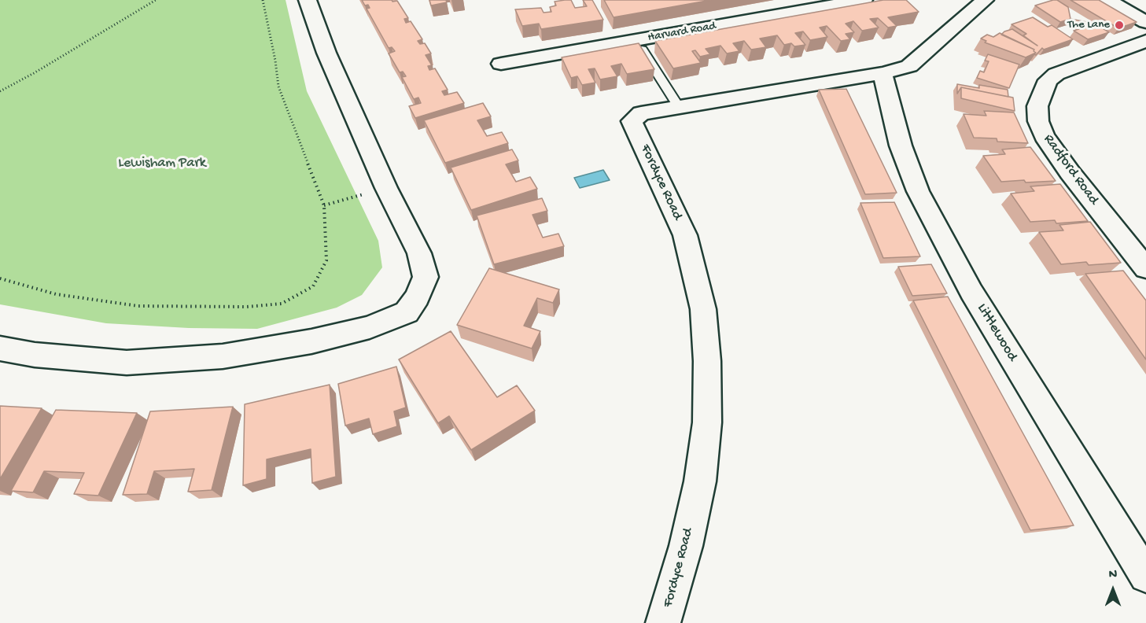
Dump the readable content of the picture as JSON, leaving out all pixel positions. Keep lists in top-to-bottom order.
{
  "streets": {
    "street": [
      "Harvard Road",
      "Radford Road",
      "Fordyce Road",
      "Littlewood"
    ]
  },
  "crossings": [
    ["Fordyce Road", "Littlewood"]
  ],
  "parks": ["Lewisham Park"],
  "places": ["The Lane"],
  "north": "top"
}
